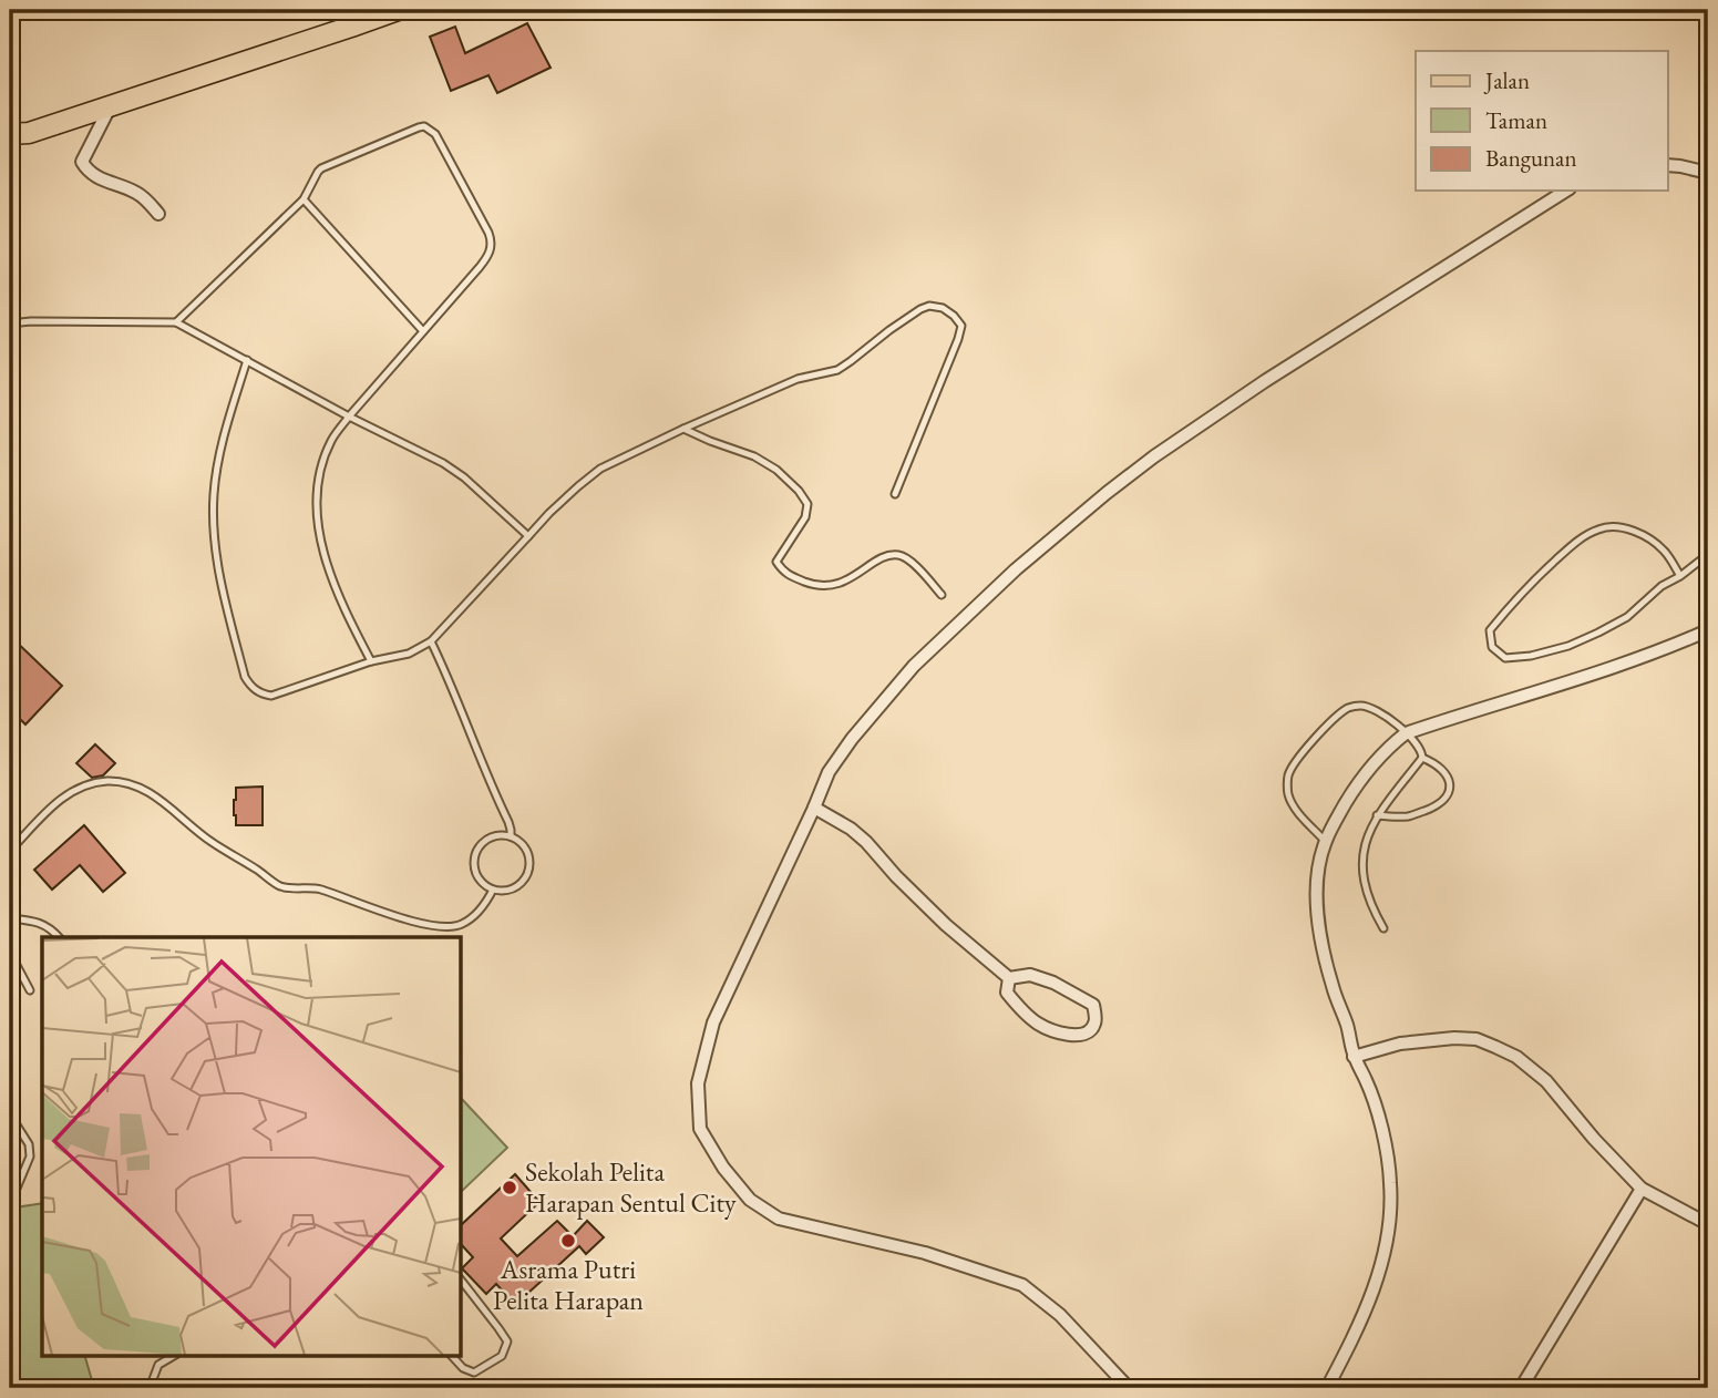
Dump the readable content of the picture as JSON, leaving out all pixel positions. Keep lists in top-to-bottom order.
{
  "places": ["Sekolah Pelita Harapan Sentul City", "Asrama Putri Pelita Harapan"],
  "legend": ["Jalan", "Taman", "Bangunan"]
}
